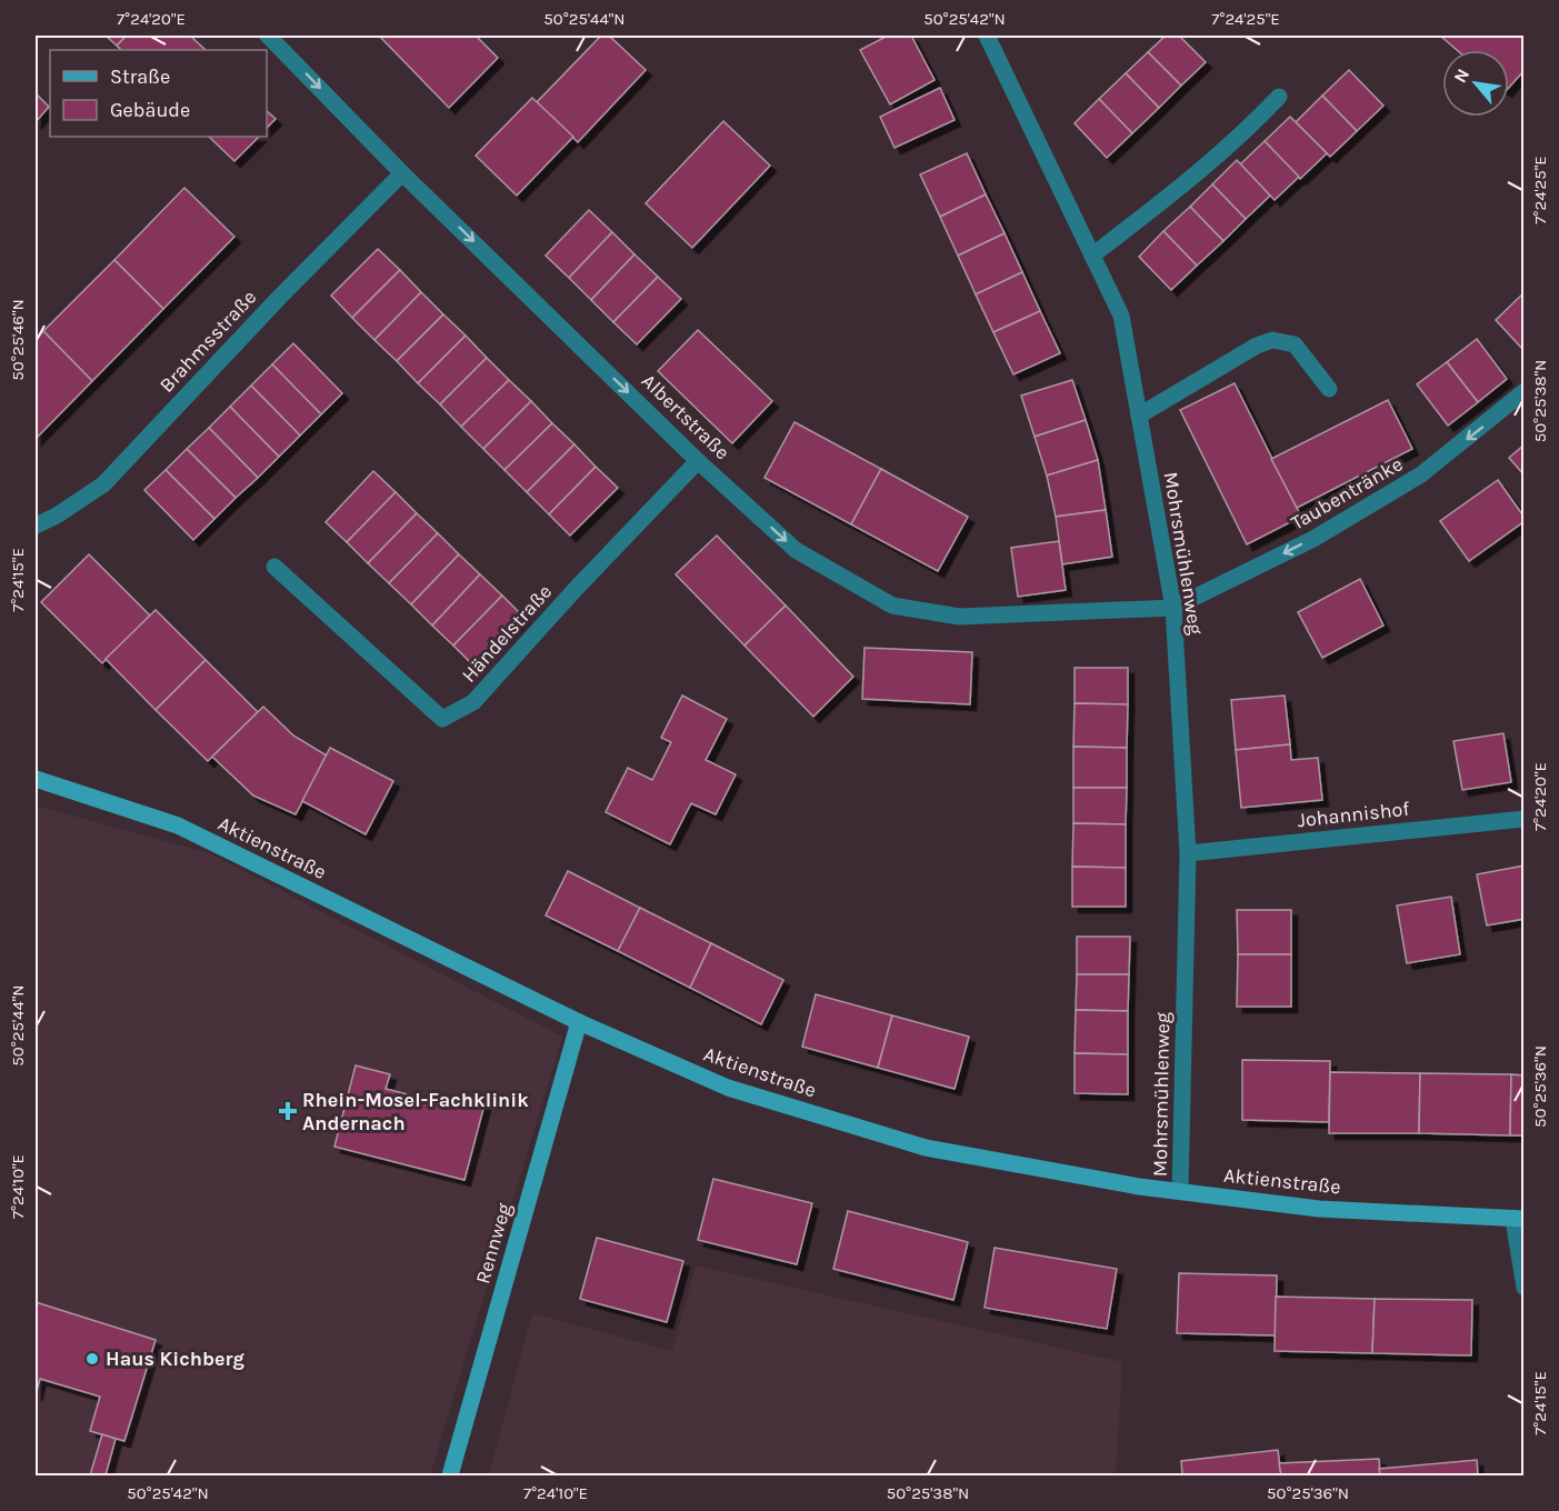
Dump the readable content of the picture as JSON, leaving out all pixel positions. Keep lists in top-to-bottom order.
{
  "streets": {
    "street": [
      "Brahmsstraße",
      "Albertstraße",
      "Taubentränke",
      "Mohrsmühlenweg",
      "Händelstraße",
      "Johannishof",
      "Aktienstraße",
      "Rennweg"
    ]
  },
  "crossings": [
    ["Brahmsstraße", "Albertstraße"],
    ["Albertstraße", "Taubentränke"],
    ["Albertstraße", "Mohrsmühlenweg"],
    ["Albertstraße", "Händelstraße"],
    ["Taubentränke", "Mohrsmühlenweg"],
    ["Mohrsmühlenweg", "Johannishof"],
    ["Mohrsmühlenweg", "Aktienstraße"],
    ["Aktienstraße", "Rennweg"]
  ],
  "one_way": ["Albertstraße", "Taubentränke"],
  "places": {
    "health": ["Rhein-Mosel-Fachklinik Andernach"],
    "other": ["Haus Kichberg"]
  },
  "legend": ["Straße", "Gebäude"],
  "north": "top left",
  "coordinates": [
    "7°24'20\"E",
    "50°25'44\"N",
    "50°25'42\"N",
    "7°24'25\"E",
    "50°25'46\"N",
    "50°25'38\"N",
    "7°24'15\"E",
    "50°25'36\"N",
    "7°24'10\"E"
  ]
}
